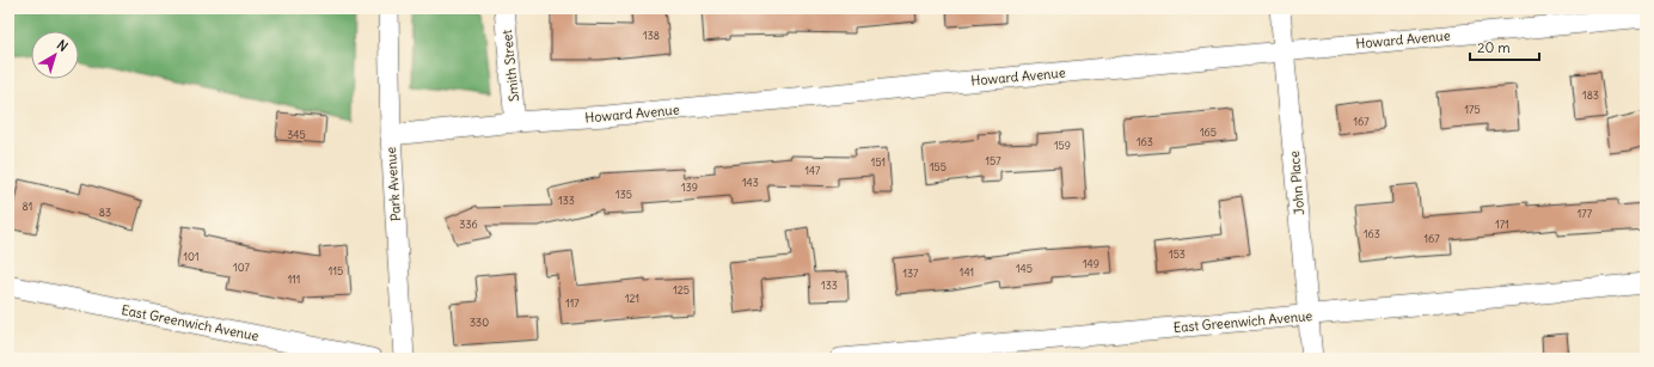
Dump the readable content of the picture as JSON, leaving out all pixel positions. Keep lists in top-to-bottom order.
{
  "streets": {
    "street": [
      "Howard Avenue",
      "Smith Street",
      "John Place",
      "Park Avenue",
      "East Greenwich Avenue"
    ]
  },
  "crossings": [
    ["Howard Avenue", "Smith Street"],
    ["Howard Avenue", "John Place"],
    ["Howard Avenue", "Park Avenue"],
    ["John Place", "East Greenwich Avenue"]
  ],
  "house_numbers": [
    "138",
    "183",
    "175",
    "167",
    "165",
    "345",
    "163",
    "159",
    "157",
    "151",
    "155",
    "147",
    "143",
    "139",
    "135",
    "133",
    "81",
    "83",
    "177",
    "336",
    "171",
    "163",
    "167",
    "153",
    "101",
    "149",
    "107",
    "145",
    "115",
    "141",
    "137",
    "111",
    "133",
    "125",
    "121",
    "117",
    "330"
  ],
  "scale_bar": "20 m",
  "north": "top right"
}
